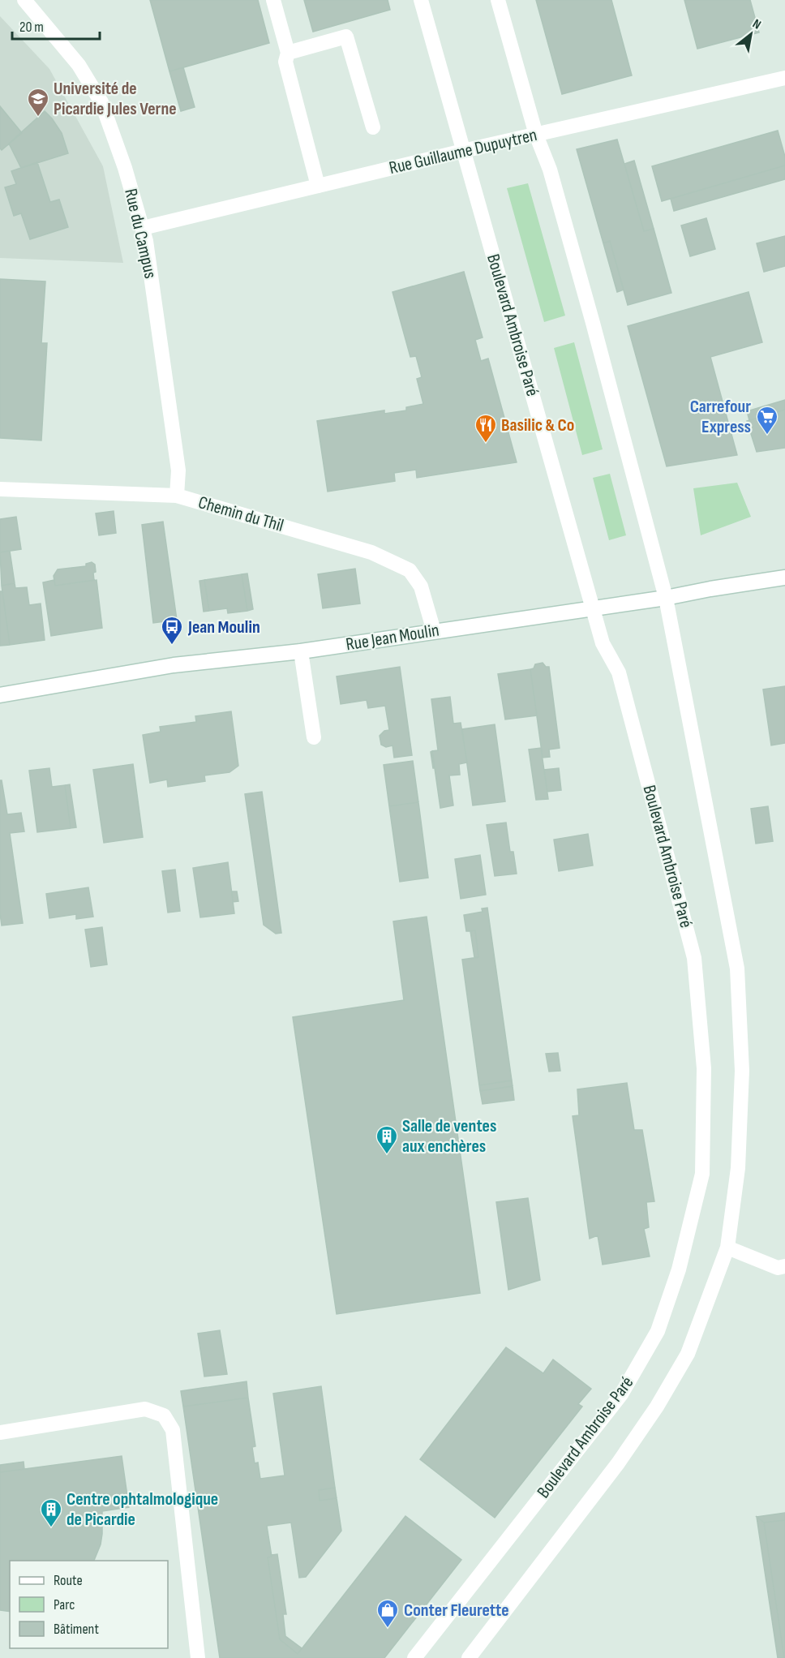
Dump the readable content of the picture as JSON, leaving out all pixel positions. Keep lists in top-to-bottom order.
{
  "streets": {
    "street": [
      "Rue Guillaume Dupuytren",
      "Rue du Campus",
      "Boulevard Ambroise Paré",
      "Chemin du Thil",
      "Rue Jean Moulin"
    ]
  },
  "crossings": [
    ["Rue Guillaume Dupuytren", "Rue du Campus"],
    ["Rue Guillaume Dupuytren", "Boulevard Ambroise Paré"],
    ["Rue du Campus", "Chemin du Thil"],
    ["Boulevard Ambroise Paré", "Rue Jean Moulin"],
    ["Chemin du Thil", "Rue Jean Moulin"]
  ],
  "places": {
    "school or university": ["Université de Picardie Jules Verne"],
    "supermarket": ["Carrefour Express"],
    "restaurant": ["Basilic & Co"],
    "bus stop": ["Jean Moulin"],
    "building": ["Salle de ventes aux enchères", "Centre ophtalmologique de Picardie"],
    "shop": ["Conter Fleurette"]
  },
  "legend": ["Route", "Parc", "Bâtiment"],
  "scale_bar": "20 m",
  "north": "top right"
}
